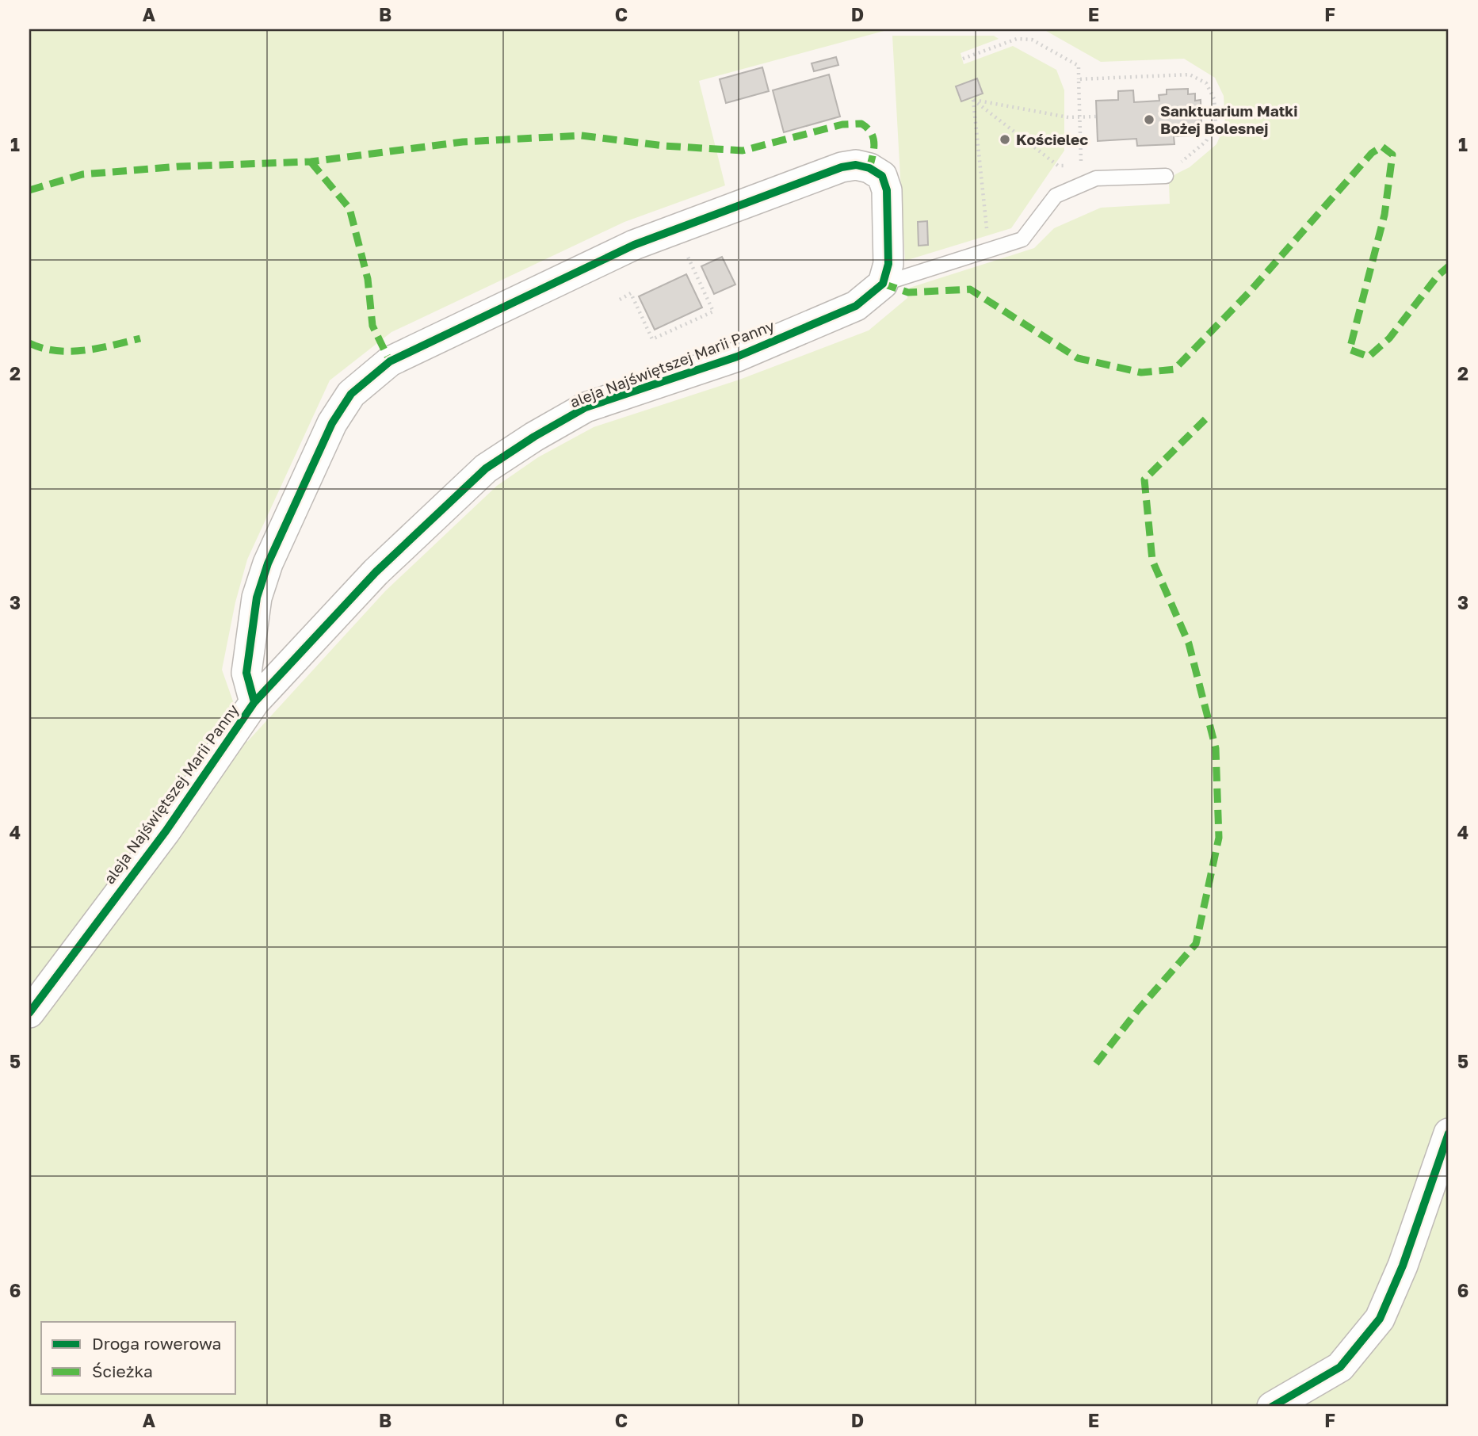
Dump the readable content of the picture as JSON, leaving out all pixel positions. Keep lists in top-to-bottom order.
{
  "streets": {
    "street": ["aleja Najświętszej Marii Panny"]
  },
  "places": ["Sanktuarium Matki Bożej Bolesnej", "Kościelec"],
  "legend": ["Droga rowerowa", "Ścieżka"],
  "grid": {
    "columns": [
      "A",
      "B",
      "C",
      "D",
      "E",
      "F"
    ],
    "rows": [
      "1",
      "2",
      "3",
      "4",
      "5",
      "6"
    ]
  }
}
